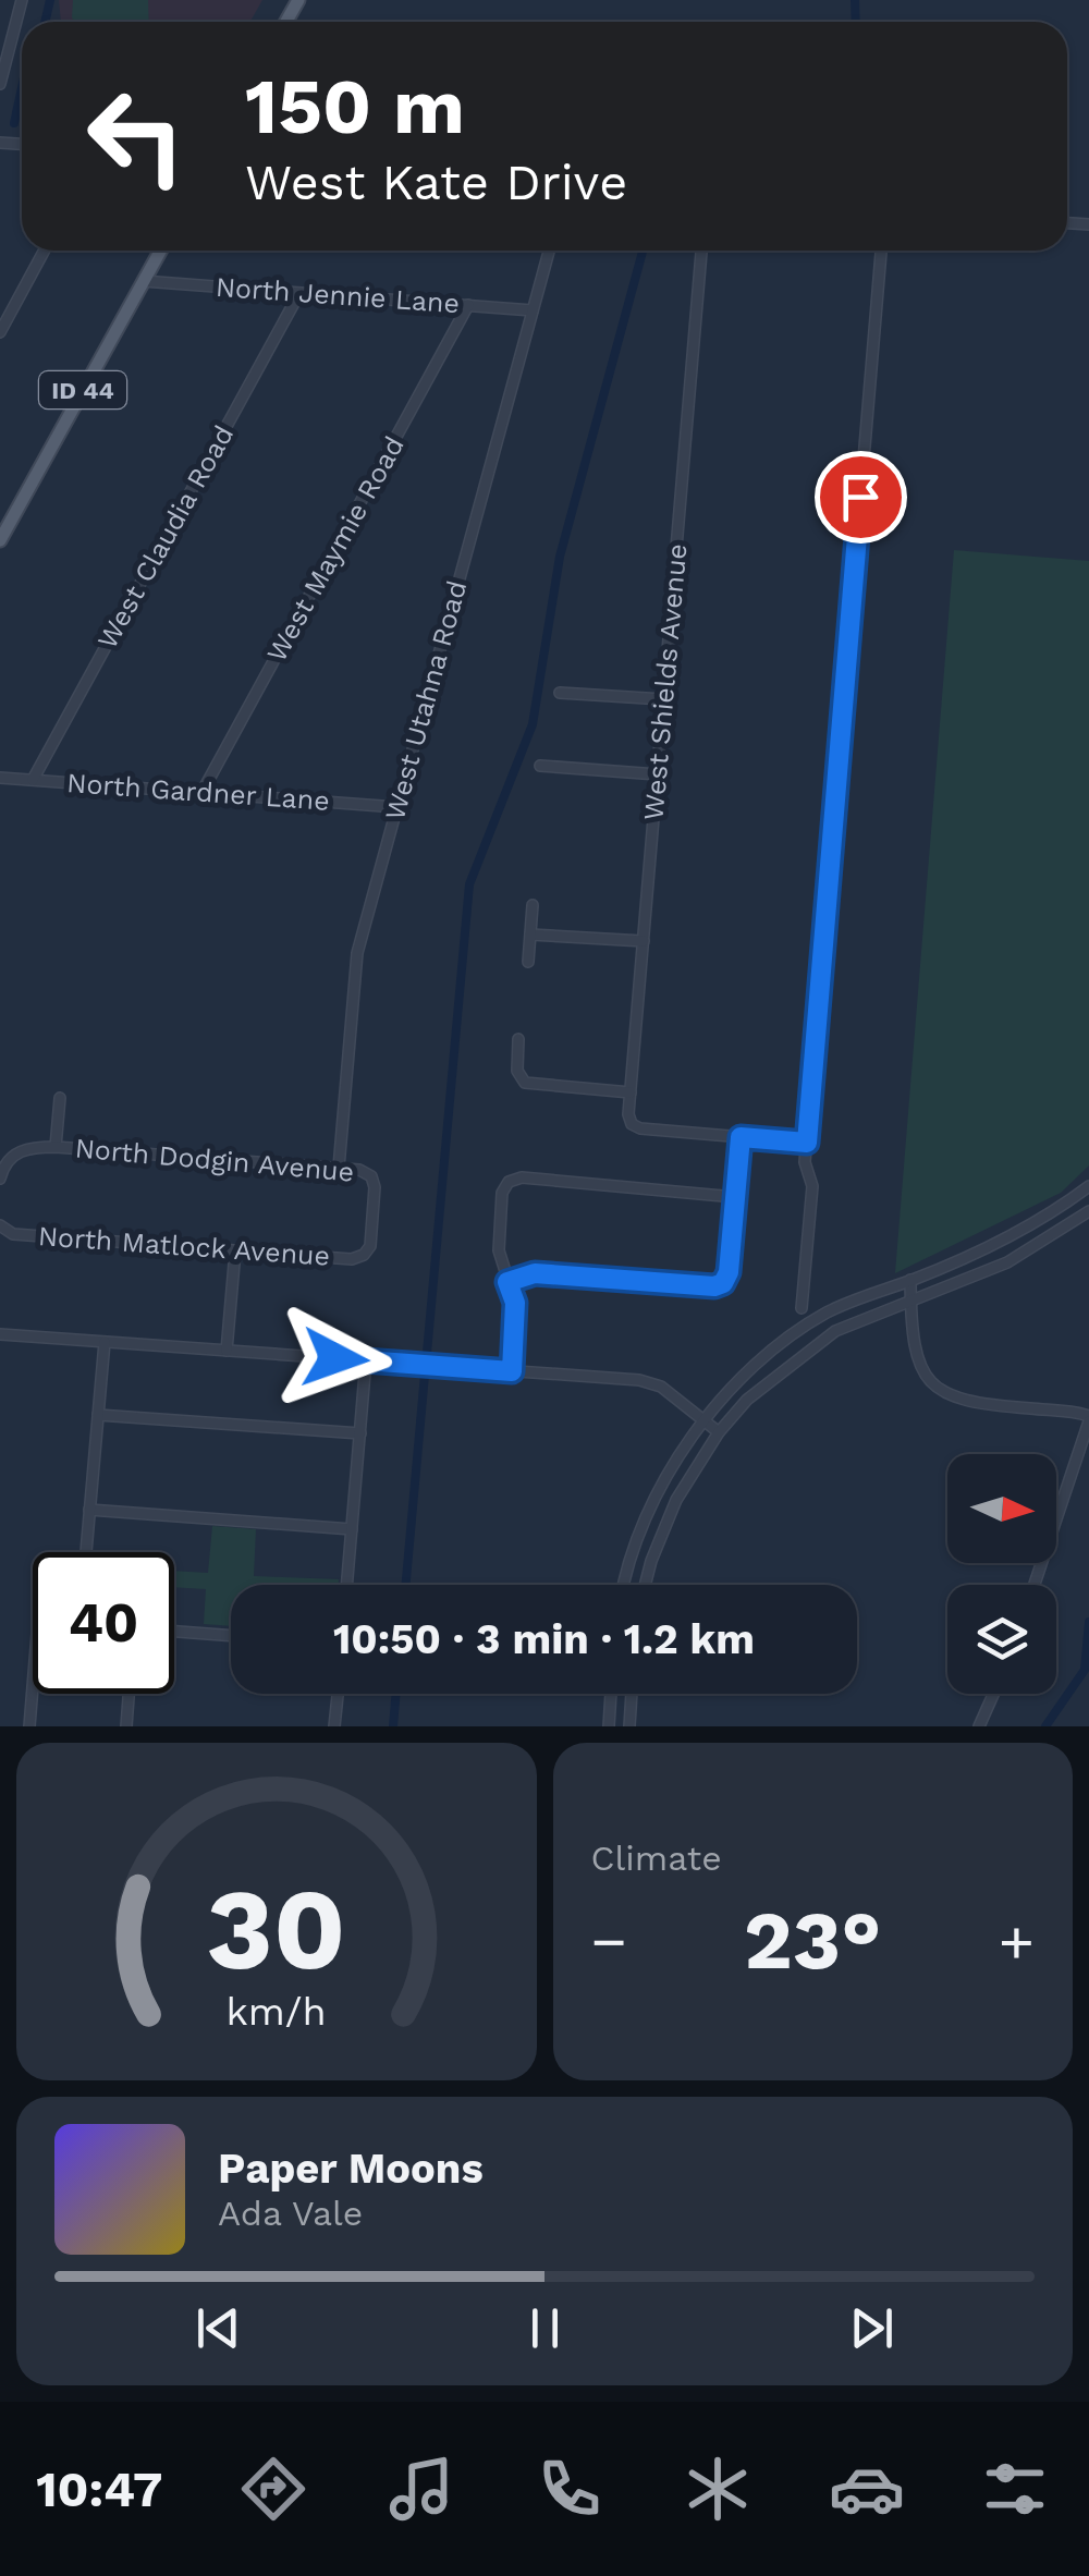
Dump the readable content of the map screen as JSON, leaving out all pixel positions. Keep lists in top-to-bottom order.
{
  "streets": {
    "main road": ["ID 44"],
    "street": [
      "North Jennie Lane",
      "West Claudia Road",
      "West Maymie Road",
      "West Shields Avenue",
      "West Utahna Road",
      "North Gardner Lane",
      "North Dodgin Avenue",
      "North Matlock Avenue"
    ]
  },
  "crossings": [
    ["North Jennie Lane", "ID 44"],
    ["North Jennie Lane", "West Claudia Road"],
    ["North Jennie Lane", "West Maymie Road"],
    ["North Jennie Lane", "West Utahna Road"],
    ["West Claudia Road", "North Gardner Lane"],
    ["West Maymie Road", "North Gardner Lane"],
    ["West Utahna Road", "North Gardner Lane"],
    ["West Utahna Road", "North Dodgin Avenue"],
    ["North Dodgin Avenue", "North Matlock Avenue"]
  ],
  "north": "right",
  "page": {
    "turn": ["150 m", "West Kate Drive"],
    "limit": "40",
    "trip": "10:50 · 3 min · 1.2 km",
    "tile": "Climate",
    "heat": ["−", "23°", "+"],
    "song": ["Paper Moons", "Ada Vale"],
    "tabs": "10:47",
    "gauge": ["30", "km/h"]
  }
}
